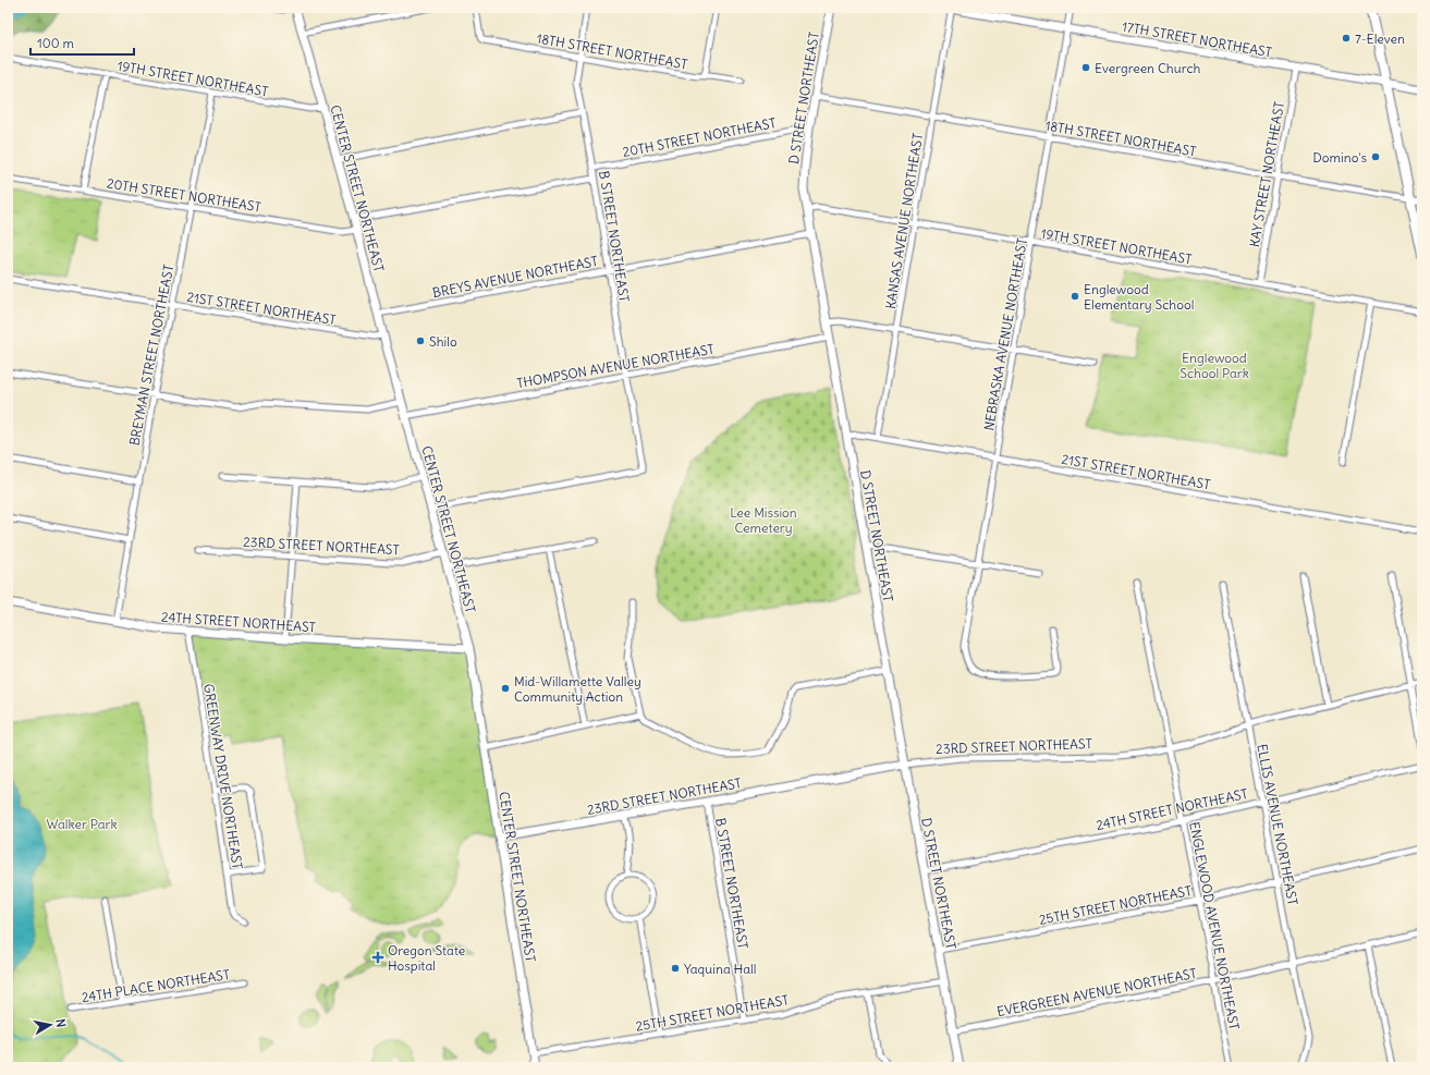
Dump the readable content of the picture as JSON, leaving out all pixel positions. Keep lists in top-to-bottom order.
{
  "streets": {
    "street": [
      "17TH STREET NORTHEAST",
      "18TH STREET NORTHEAST",
      "19TH STREET NORTHEAST",
      "D STREET NORTHEAST",
      "20TH STREET NORTHEAST",
      "KAY STREET NORTHEAST",
      "CENTER STREET NORTHEAST",
      "KANSAS AVENUE NORTHEAST",
      "B STREET NORTHEAST",
      "BREYS AVENUE NORTHEAST",
      "21ST STREET NORTHEAST",
      "NEBRASKA AVENUE NORTHEAST",
      "BREYMAN STREET NORTHEAST",
      "THOMPSON AVENUE NORTHEAST",
      "23RD STREET NORTHEAST",
      "24TH STREET NORTHEAST",
      "GREENWAY DRIVE NORTHEAST",
      "ELLIS AVENUE NORTHEAST",
      "25TH STREET NORTHEAST",
      "ENGLEWOOD AVENUE NORTHEAST",
      "24TH PLACE NORTHEAST",
      "EVERGREEN AVENUE NORTHEAST"
    ]
  },
  "crossings": [
    ["17TH STREET NORTHEAST", "KAY STREET NORTHEAST"],
    ["17TH STREET NORTHEAST", "KANSAS AVENUE NORTHEAST"],
    ["17TH STREET NORTHEAST", "NEBRASKA AVENUE NORTHEAST"],
    ["18TH STREET NORTHEAST", "D STREET NORTHEAST"],
    ["18TH STREET NORTHEAST", "KAY STREET NORTHEAST"],
    ["18TH STREET NORTHEAST", "KANSAS AVENUE NORTHEAST"],
    ["18TH STREET NORTHEAST", "B STREET NORTHEAST"],
    ["18TH STREET NORTHEAST", "NEBRASKA AVENUE NORTHEAST"],
    ["19TH STREET NORTHEAST", "D STREET NORTHEAST"],
    ["19TH STREET NORTHEAST", "KAY STREET NORTHEAST"],
    ["19TH STREET NORTHEAST", "CENTER STREET NORTHEAST"],
    ["19TH STREET NORTHEAST", "KANSAS AVENUE NORTHEAST"],
    ["19TH STREET NORTHEAST", "NEBRASKA AVENUE NORTHEAST"],
    ["19TH STREET NORTHEAST", "BREYMAN STREET NORTHEAST"],
    ["D STREET NORTHEAST", "20TH STREET NORTHEAST"],
    ["D STREET NORTHEAST", "BREYS AVENUE NORTHEAST"],
    ["D STREET NORTHEAST", "21ST STREET NORTHEAST"],
    ["D STREET NORTHEAST", "THOMPSON AVENUE NORTHEAST"],
    ["D STREET NORTHEAST", "23RD STREET NORTHEAST"],
    ["D STREET NORTHEAST", "24TH STREET NORTHEAST"],
    ["D STREET NORTHEAST", "25TH STREET NORTHEAST"],
    ["D STREET NORTHEAST", "EVERGREEN AVENUE NORTHEAST"],
    ["20TH STREET NORTHEAST", "CENTER STREET NORTHEAST"],
    ["20TH STREET NORTHEAST", "B STREET NORTHEAST"],
    ["20TH STREET NORTHEAST", "BREYMAN STREET NORTHEAST"],
    ["CENTER STREET NORTHEAST", "B STREET NORTHEAST"],
    ["CENTER STREET NORTHEAST", "BREYS AVENUE NORTHEAST"],
    ["CENTER STREET NORTHEAST", "21ST STREET NORTHEAST"],
    ["CENTER STREET NORTHEAST", "THOMPSON AVENUE NORTHEAST"],
    ["CENTER STREET NORTHEAST", "23RD STREET NORTHEAST"],
    ["CENTER STREET NORTHEAST", "24TH STREET NORTHEAST"],
    ["CENTER STREET NORTHEAST", "25TH STREET NORTHEAST"],
    ["KANSAS AVENUE NORTHEAST", "21ST STREET NORTHEAST"],
    ["B STREET NORTHEAST", "BREYS AVENUE NORTHEAST"],
    ["B STREET NORTHEAST", "THOMPSON AVENUE NORTHEAST"],
    ["B STREET NORTHEAST", "23RD STREET NORTHEAST"],
    ["B STREET NORTHEAST", "25TH STREET NORTHEAST"],
    ["21ST STREET NORTHEAST", "NEBRASKA AVENUE NORTHEAST"],
    ["21ST STREET NORTHEAST", "BREYMAN STREET NORTHEAST"],
    ["BREYMAN STREET NORTHEAST", "24TH STREET NORTHEAST"],
    ["23RD STREET NORTHEAST", "ELLIS AVENUE NORTHEAST"],
    ["23RD STREET NORTHEAST", "ENGLEWOOD AVENUE NORTHEAST"],
    ["24TH STREET NORTHEAST", "GREENWAY DRIVE NORTHEAST"],
    ["24TH STREET NORTHEAST", "ELLIS AVENUE NORTHEAST"],
    ["24TH STREET NORTHEAST", "ENGLEWOOD AVENUE NORTHEAST"],
    ["ELLIS AVENUE NORTHEAST", "25TH STREET NORTHEAST"],
    ["ELLIS AVENUE NORTHEAST", "EVERGREEN AVENUE NORTHEAST"],
    ["25TH STREET NORTHEAST", "ENGLEWOOD AVENUE NORTHEAST"],
    ["ENGLEWOOD AVENUE NORTHEAST", "EVERGREEN AVENUE NORTHEAST"]
  ],
  "parks": ["Englewood School Park", "Lee Mission Cemetery", "Walker Park"],
  "places": {
    "other": [
      "7-Eleven",
      "Evergreen Church",
      "Domino's",
      "Englewood Elementary School",
      "Shilo",
      "Mid-Willamette Valley Community Action",
      "Yaquina Hall"
    ],
    "health": ["Oregon State Hospital"]
  },
  "scale_bar": "100 m",
  "north": "right"
}
